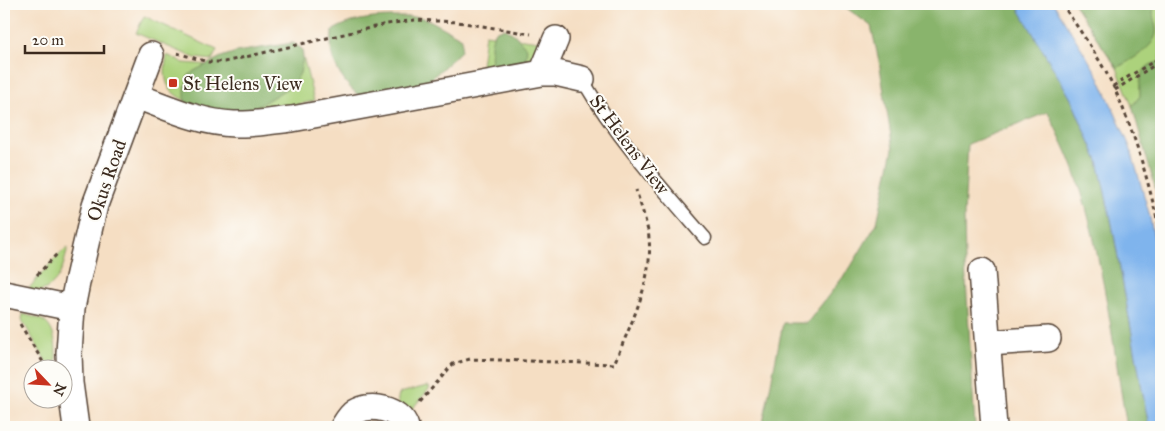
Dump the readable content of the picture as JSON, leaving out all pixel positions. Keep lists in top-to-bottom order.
{
  "streets": {
    "street": ["St Helens View", "Okus Road"]
  },
  "crossings": [
    ["St Helens View", "Okus Road"]
  ],
  "places": {
    "transit": ["St Helens View"]
  },
  "scale_bar": "20 m",
  "north": "bottom right"
}
